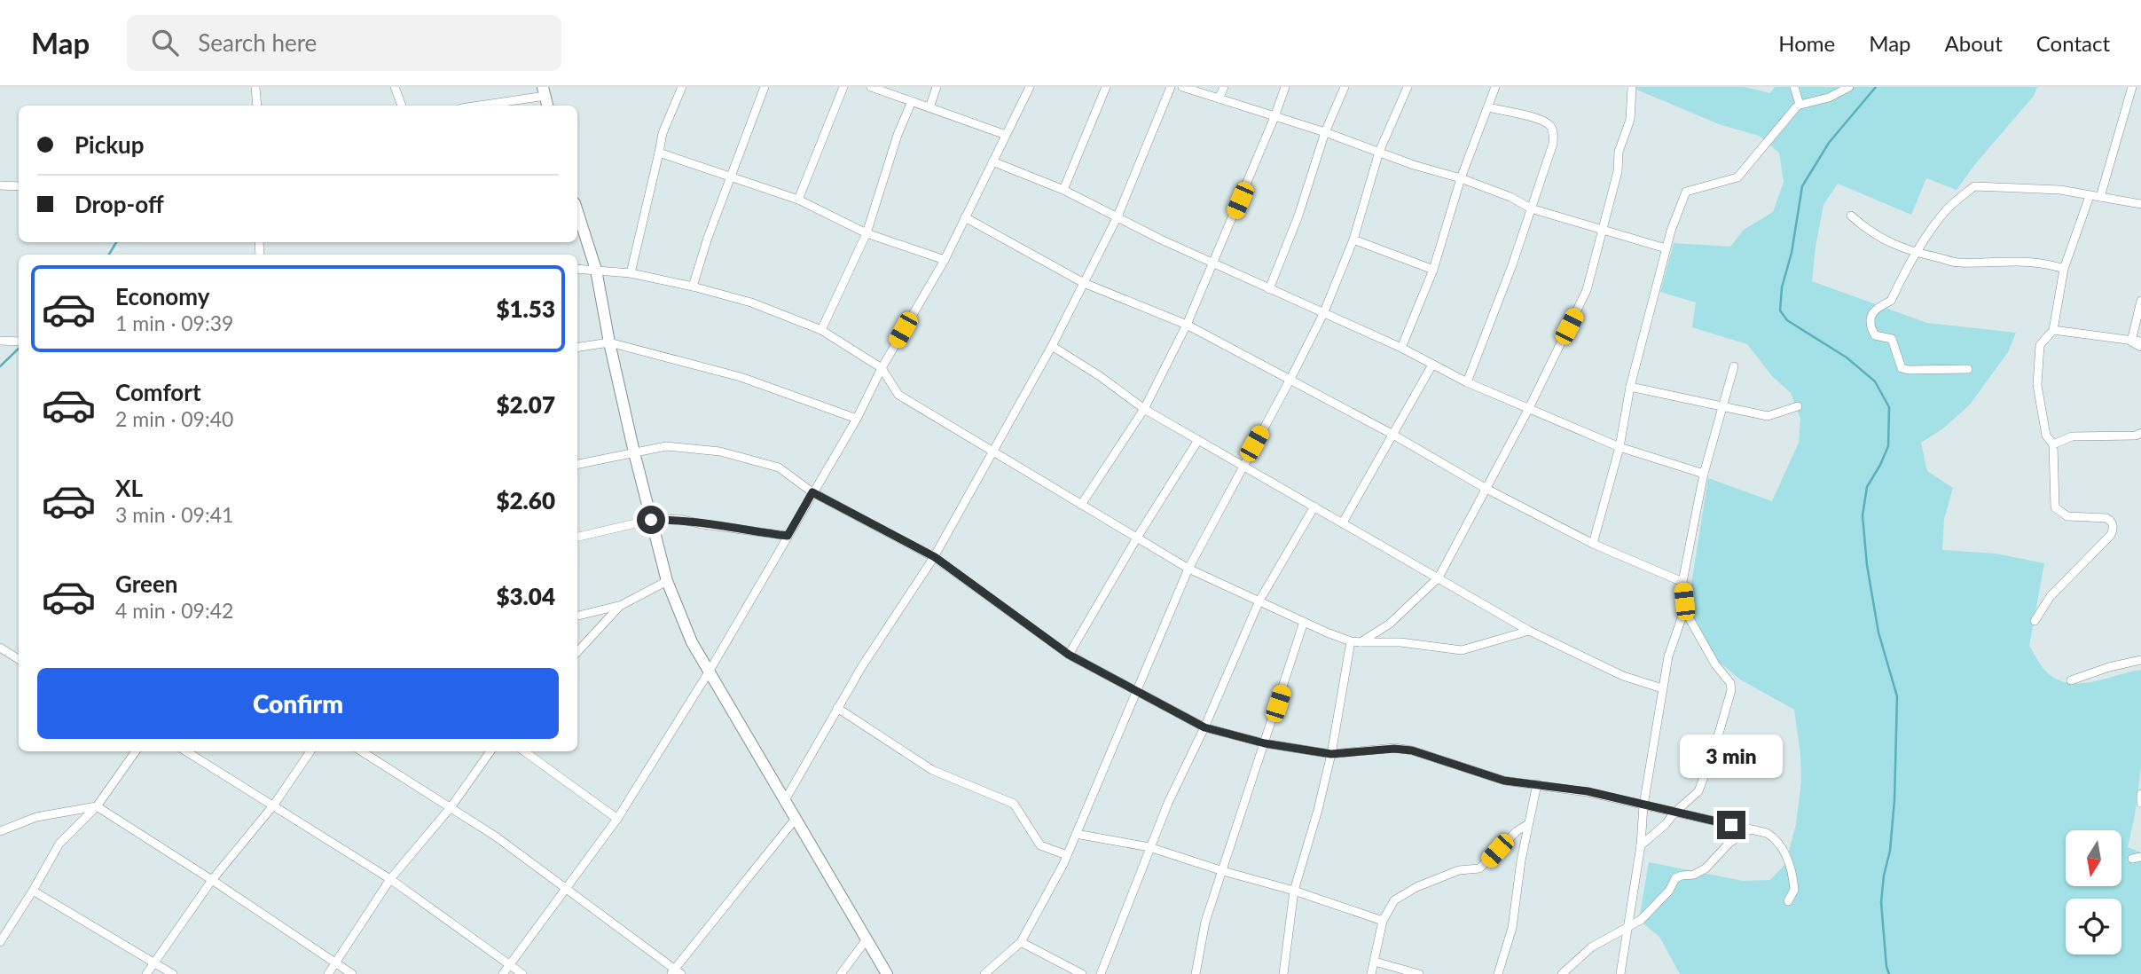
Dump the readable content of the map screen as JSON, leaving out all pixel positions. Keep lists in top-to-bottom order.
{
  "north": "bottom",
  "page": {
    "header": "Map",
    "search": "Search here",
    "nav": [
      "Home",
      "Map",
      "About",
      "Contact"
    ],
    "banner": ["Pickup", "Drop-off"],
    "list": [
      {
        "name": "Economy",
        "note": "1 min · 09:39",
        "value": "$1.53"
      },
      {
        "name": "Comfort",
        "note": "2 min · 09:40",
        "value": "$2.07"
      },
      {
        "name": "XL",
        "note": "3 min · 09:41",
        "value": "$2.60"
      },
      {
        "name": "Green",
        "note": "4 min · 09:42",
        "value": "$3.04"
      }
    ],
    "buttons": "Confirm",
    "bubble": "3 min"
  }
}
